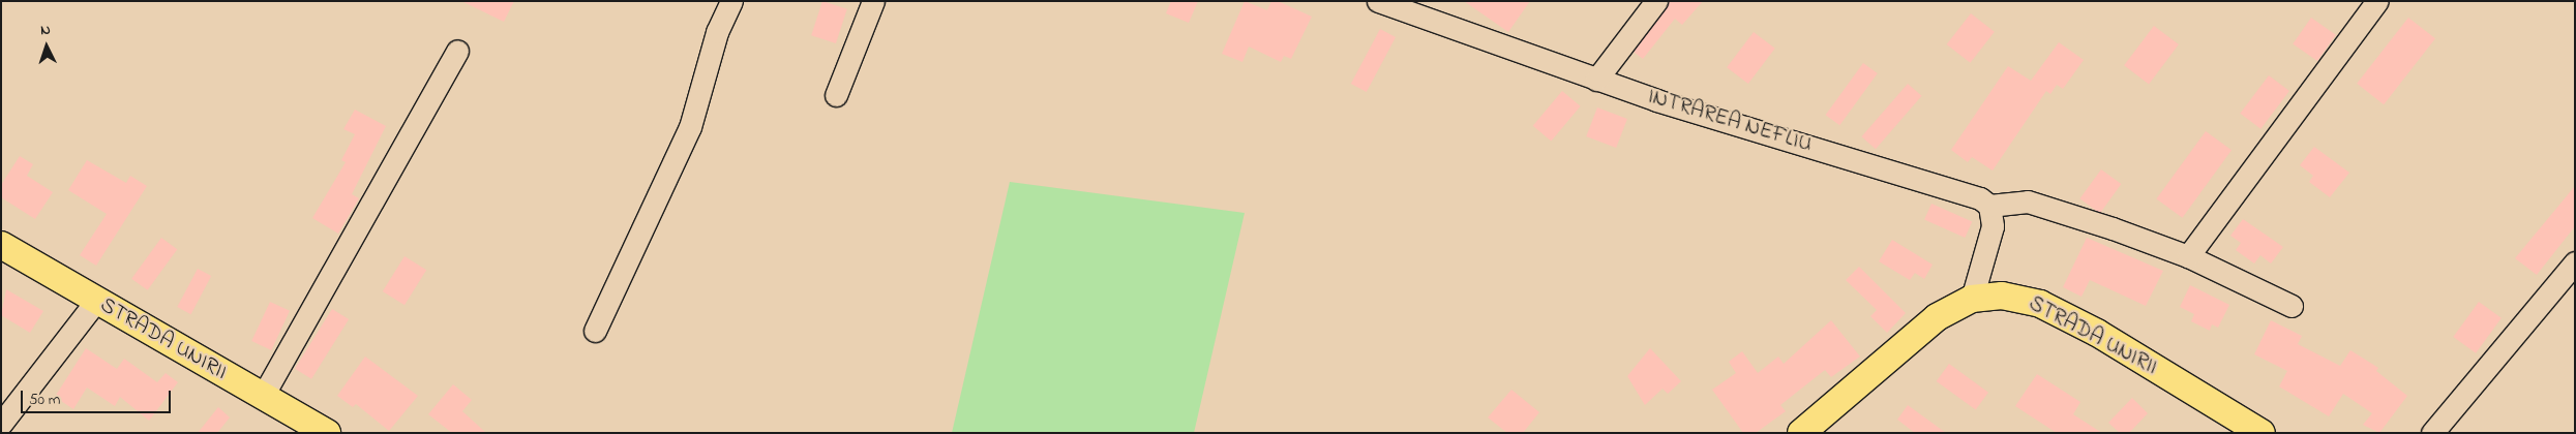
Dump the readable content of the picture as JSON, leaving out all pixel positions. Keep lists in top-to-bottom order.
{
  "streets": {
    "main road": ["STRADA UNIRII"],
    "street": ["INTRAREA NEFLIU"]
  },
  "scale_bar": "50 m",
  "north": "top"
}
